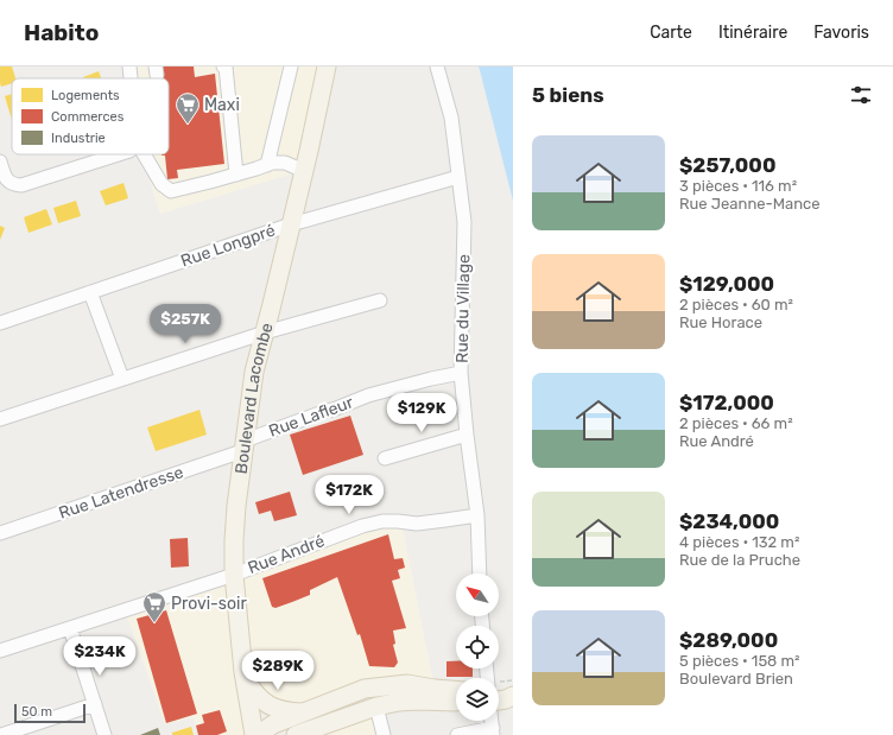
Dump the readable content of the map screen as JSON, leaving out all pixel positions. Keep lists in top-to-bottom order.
{
  "streets": {
    "main road": ["Boulevard Lacombe"],
    "street": [
      "Rue Longpré",
      "Rue du Village",
      "Rue Lafleur",
      "Rue Latendresse",
      "Rue André"
    ]
  },
  "crossings": [
    ["Rue Longpré", "Rue du Village"],
    ["Rue Longpré", "Boulevard Lacombe"],
    ["Rue du Village", "Rue Lafleur"],
    ["Rue du Village", "Rue André"],
    ["Boulevard Lacombe", "Rue Lafleur"],
    ["Boulevard Lacombe", "Rue Latendresse"],
    ["Boulevard Lacombe", "Rue André"],
    ["Rue Lafleur", "Rue Latendresse"]
  ],
  "places": {
    "supermarket": ["Maxi", "Provi-soir"]
  },
  "legend": ["Logements", "Commerces", "Industrie"],
  "scale_bar": "50 m",
  "north": "top left",
  "page": {
    "header": "Habito",
    "nav": ["Carte", "Itinéraire", "Favoris"],
    "heading": "5 biens",
    "list": [
      {
        "name": "$257,000",
        "note": "3 pièces · 116 m² · Rue Jeanne-Mance"
      },
      {
        "name": "$129,000",
        "note": "2 pièces · 60 m² · Rue Horace"
      },
      {
        "name": "$172,000",
        "note": "2 pièces · 66 m² · Rue André"
      },
      {
        "name": "$234,000",
        "note": "4 pièces · 132 m² · Rue de la Pruche"
      },
      {
        "name": "$289,000",
        "note": "5 pièces · 158 m² · Boulevard Brien"
      }
    ],
    "price": [
      "$257K",
      "$129K",
      "$172K",
      "$234K",
      "$289K"
    ],
    "scale": "50 m"
  }
}
